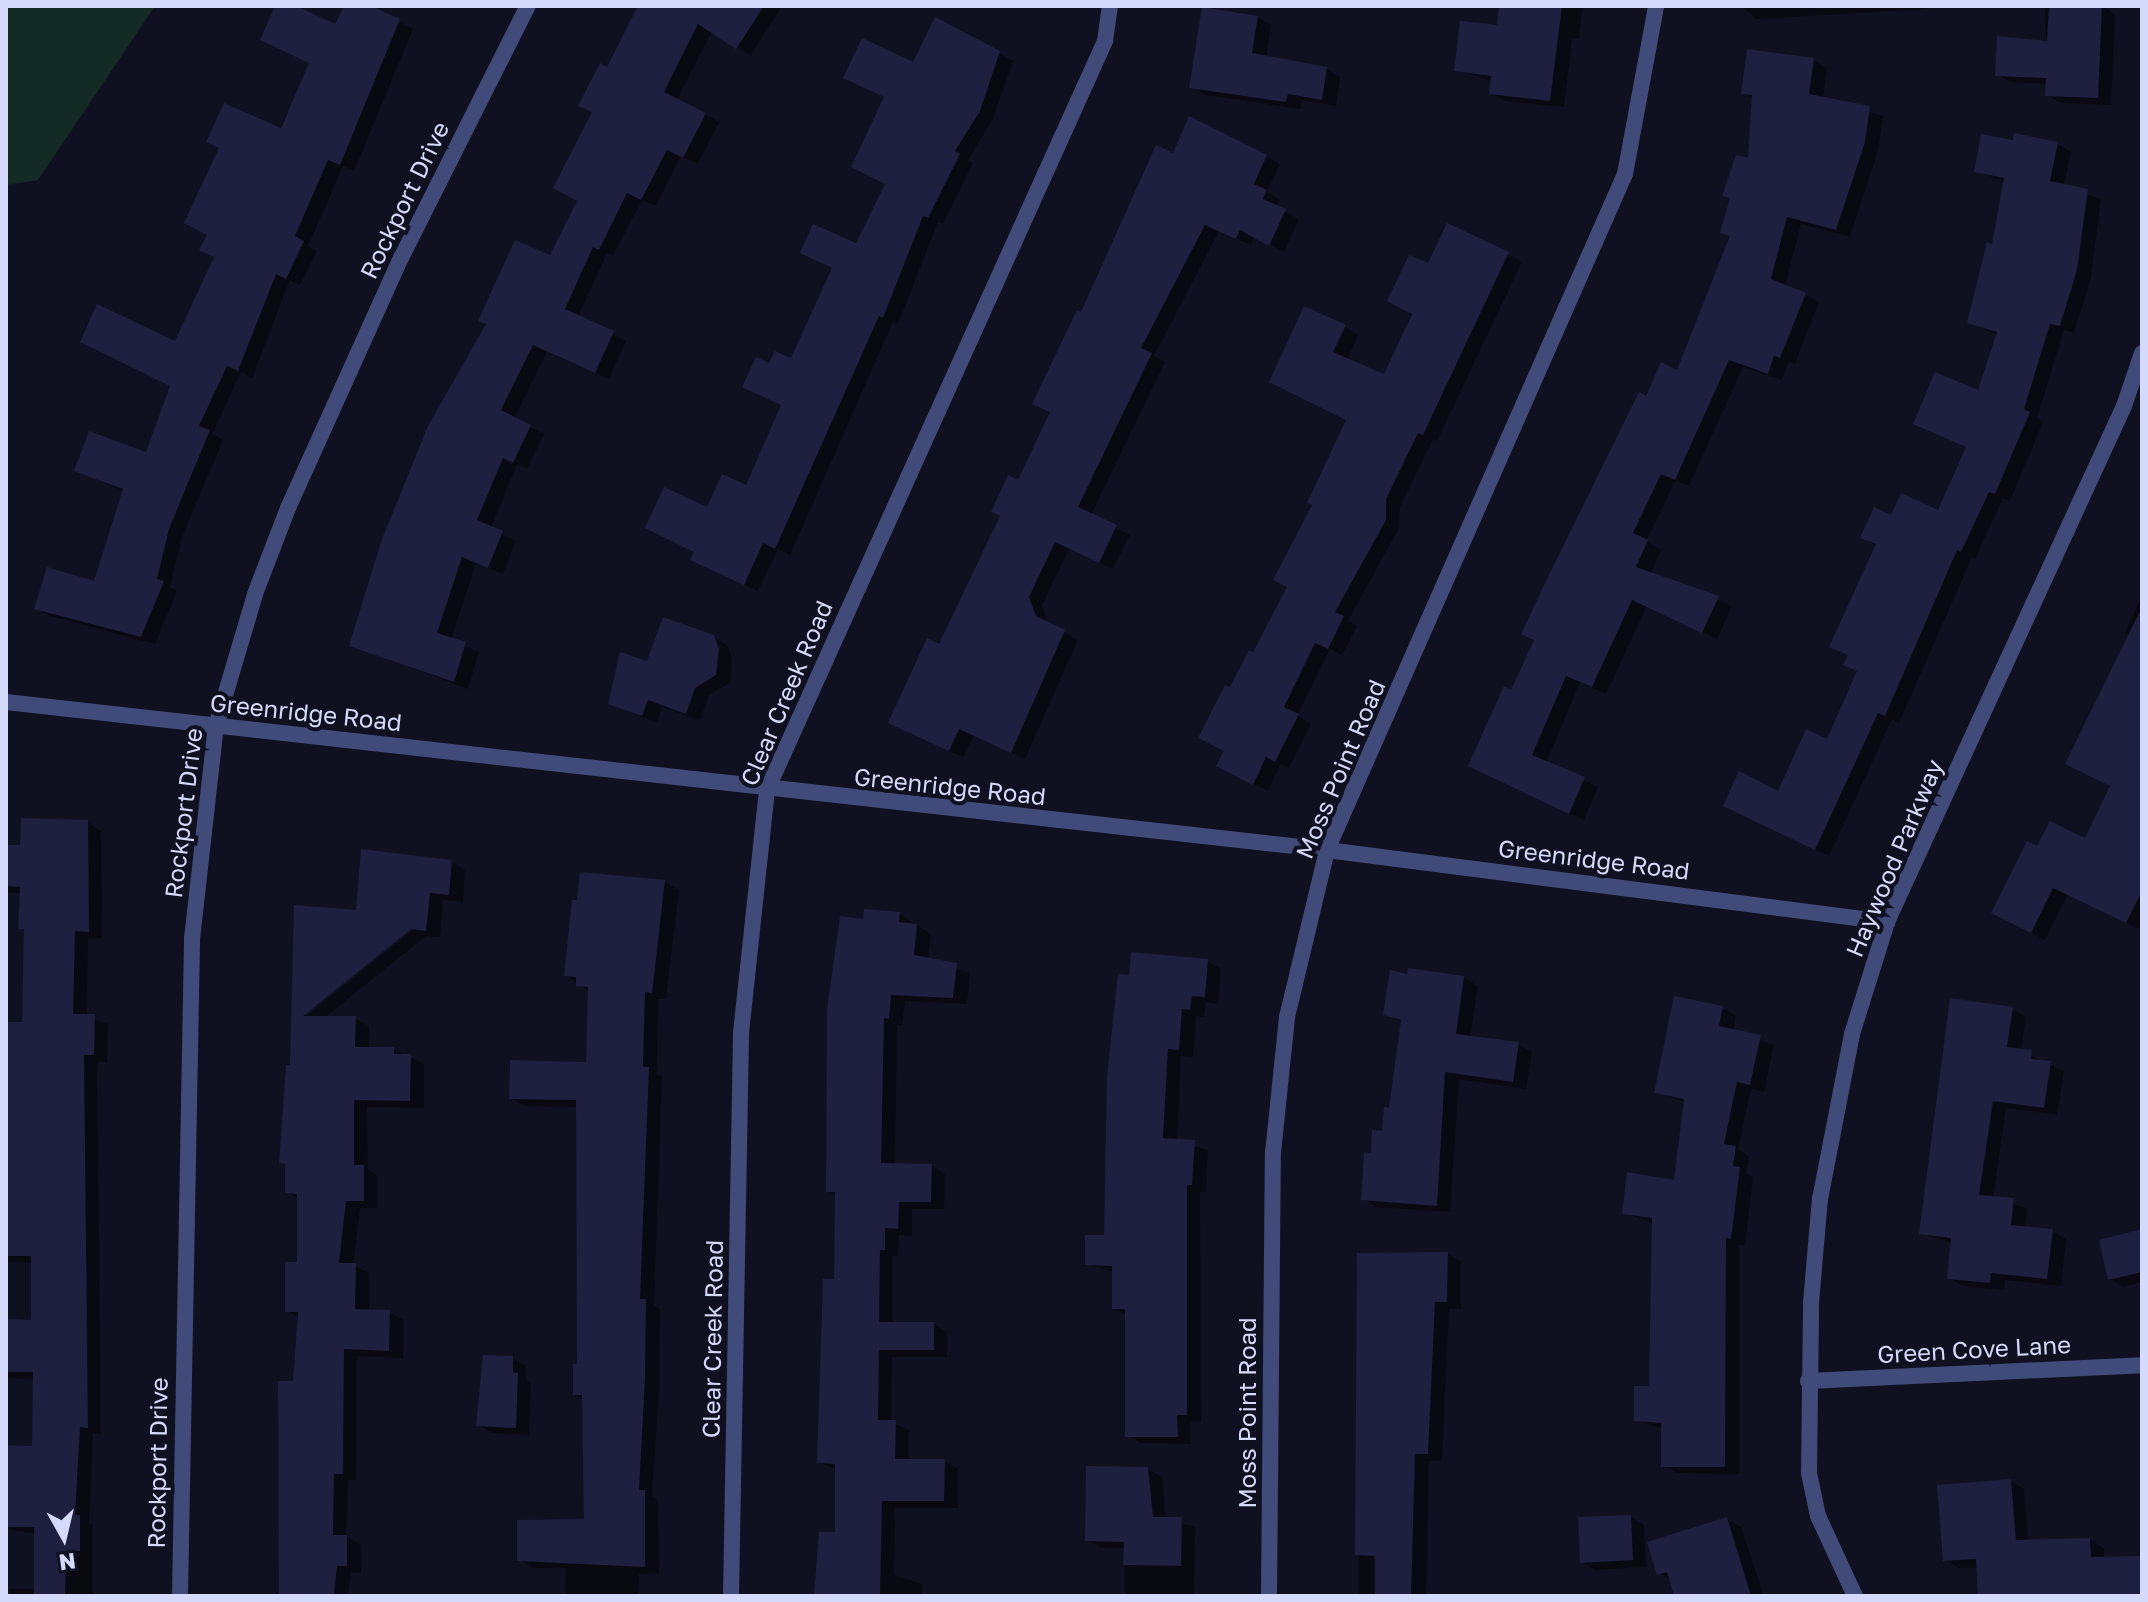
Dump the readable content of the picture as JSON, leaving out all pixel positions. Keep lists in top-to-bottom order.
{
  "streets": {
    "street": [
      "Rockport Drive",
      "Clear Creek Road",
      "Greenridge Road",
      "Moss Point Road",
      "Haywood Parkway",
      "Green Cove Lane"
    ]
  },
  "crossings": [
    ["Rockport Drive", "Greenridge Road"],
    ["Clear Creek Road", "Greenridge Road"],
    ["Greenridge Road", "Moss Point Road"],
    ["Greenridge Road", "Haywood Parkway"],
    ["Haywood Parkway", "Green Cove Lane"]
  ],
  "north": "bottom"
}
